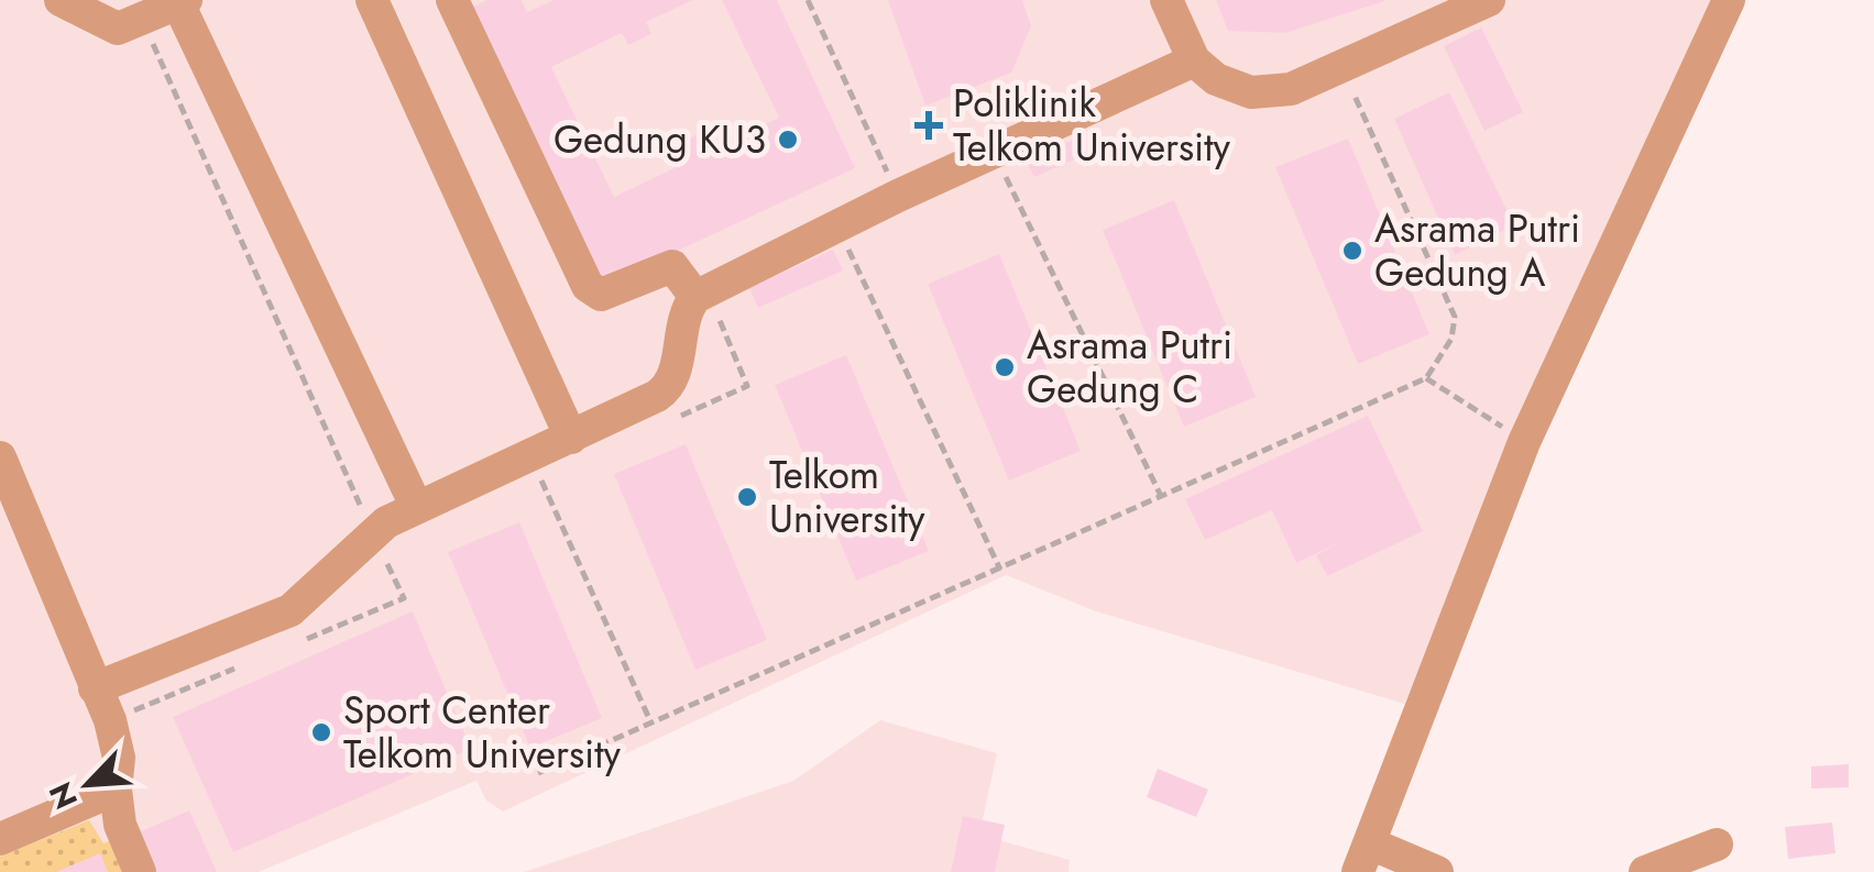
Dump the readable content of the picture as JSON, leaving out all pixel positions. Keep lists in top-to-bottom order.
{
  "places": {
    "health": ["Poliklinik Telkom University"],
    "other": [
      "Gedung KU3",
      "Asrama Putri Gedung A",
      "Asrama Putri Gedung C",
      "Telkom University",
      "Sport Center Telkom University"
    ]
  },
  "north": "bottom left"
}
